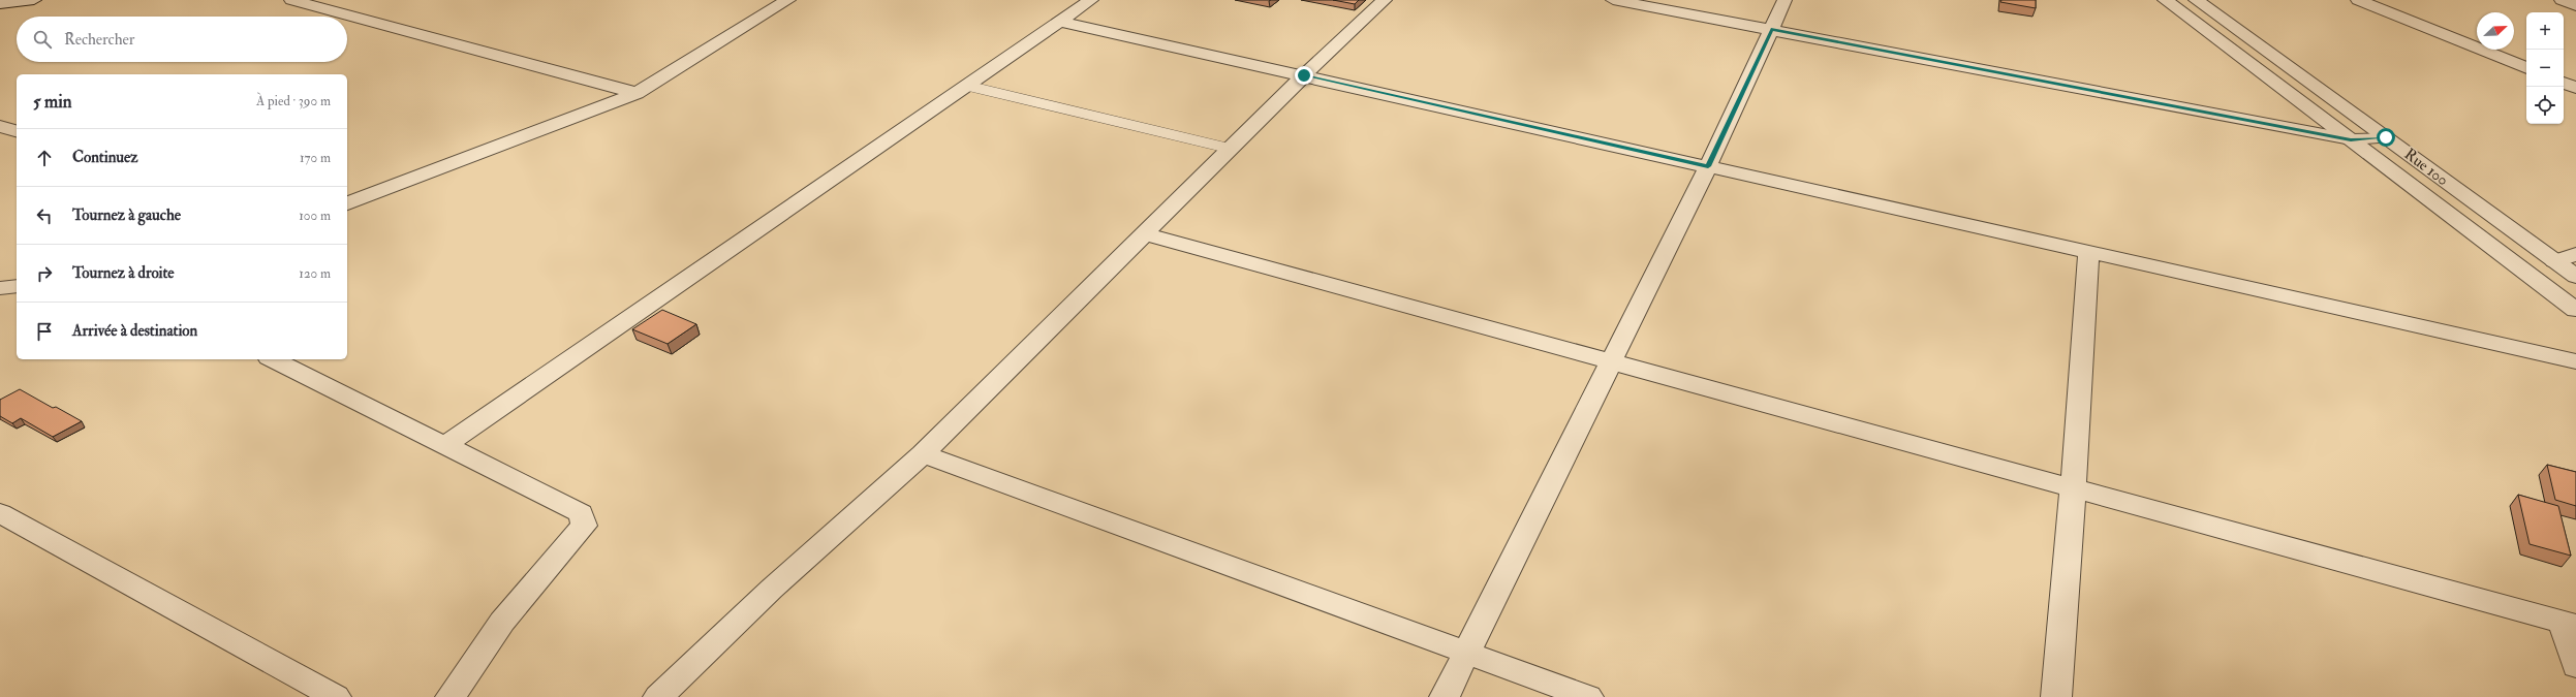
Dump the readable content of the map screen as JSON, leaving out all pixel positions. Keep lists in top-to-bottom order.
{
  "streets": {
    "street": ["Rue 100"]
  },
  "north": "top right",
  "page": {
    "map_buttons": ["+", "−"],
    "search": "Rechercher",
    "heading": ["5 min", "À pied · 390 m"],
    "list": [
      ["Continuez", "170 m"],
      ["Tournez à gauche", "100 m"],
      ["Tournez à droite", "120 m"],
      "Arrivée à destination"
    ]
  }
}
